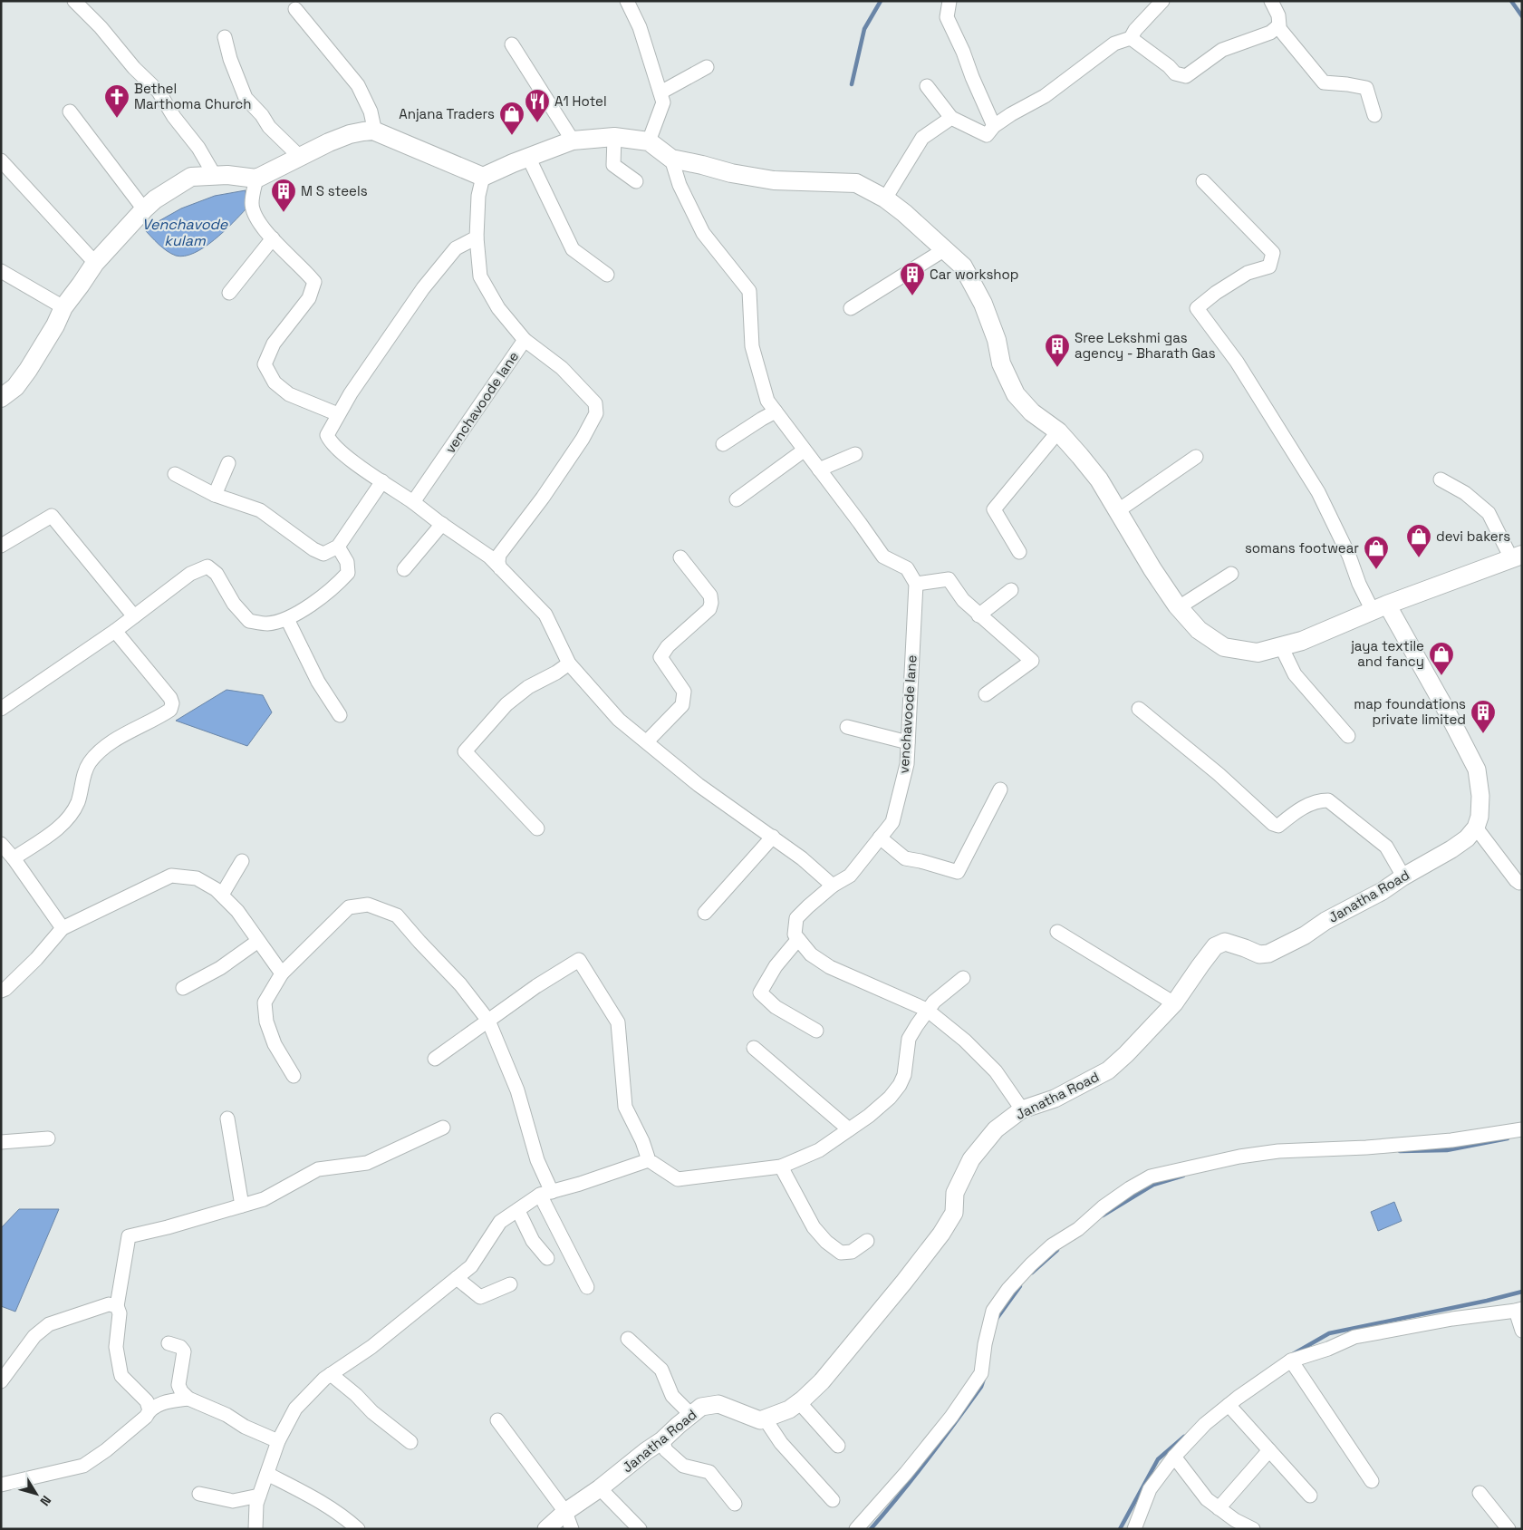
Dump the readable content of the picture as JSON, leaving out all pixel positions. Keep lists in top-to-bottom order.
{
  "streets": {
    "street": ["venchavoode lane", "Janatha Road"]
  },
  "water": ["Venchavode kulam"],
  "places": {
    "church": ["Bethel Marthoma Church"],
    "restaurant": ["A1 Hotel"],
    "shop": [
      "Anjana Traders",
      "devi bakers",
      "somans footwear",
      "jaya textile and fancy"
    ],
    "building": [
      "M S steels",
      "Car workshop",
      "Sree Lekshmi gas agency - Bharath Gas",
      "map foundations private limited"
    ]
  },
  "north": "bottom right"
}
